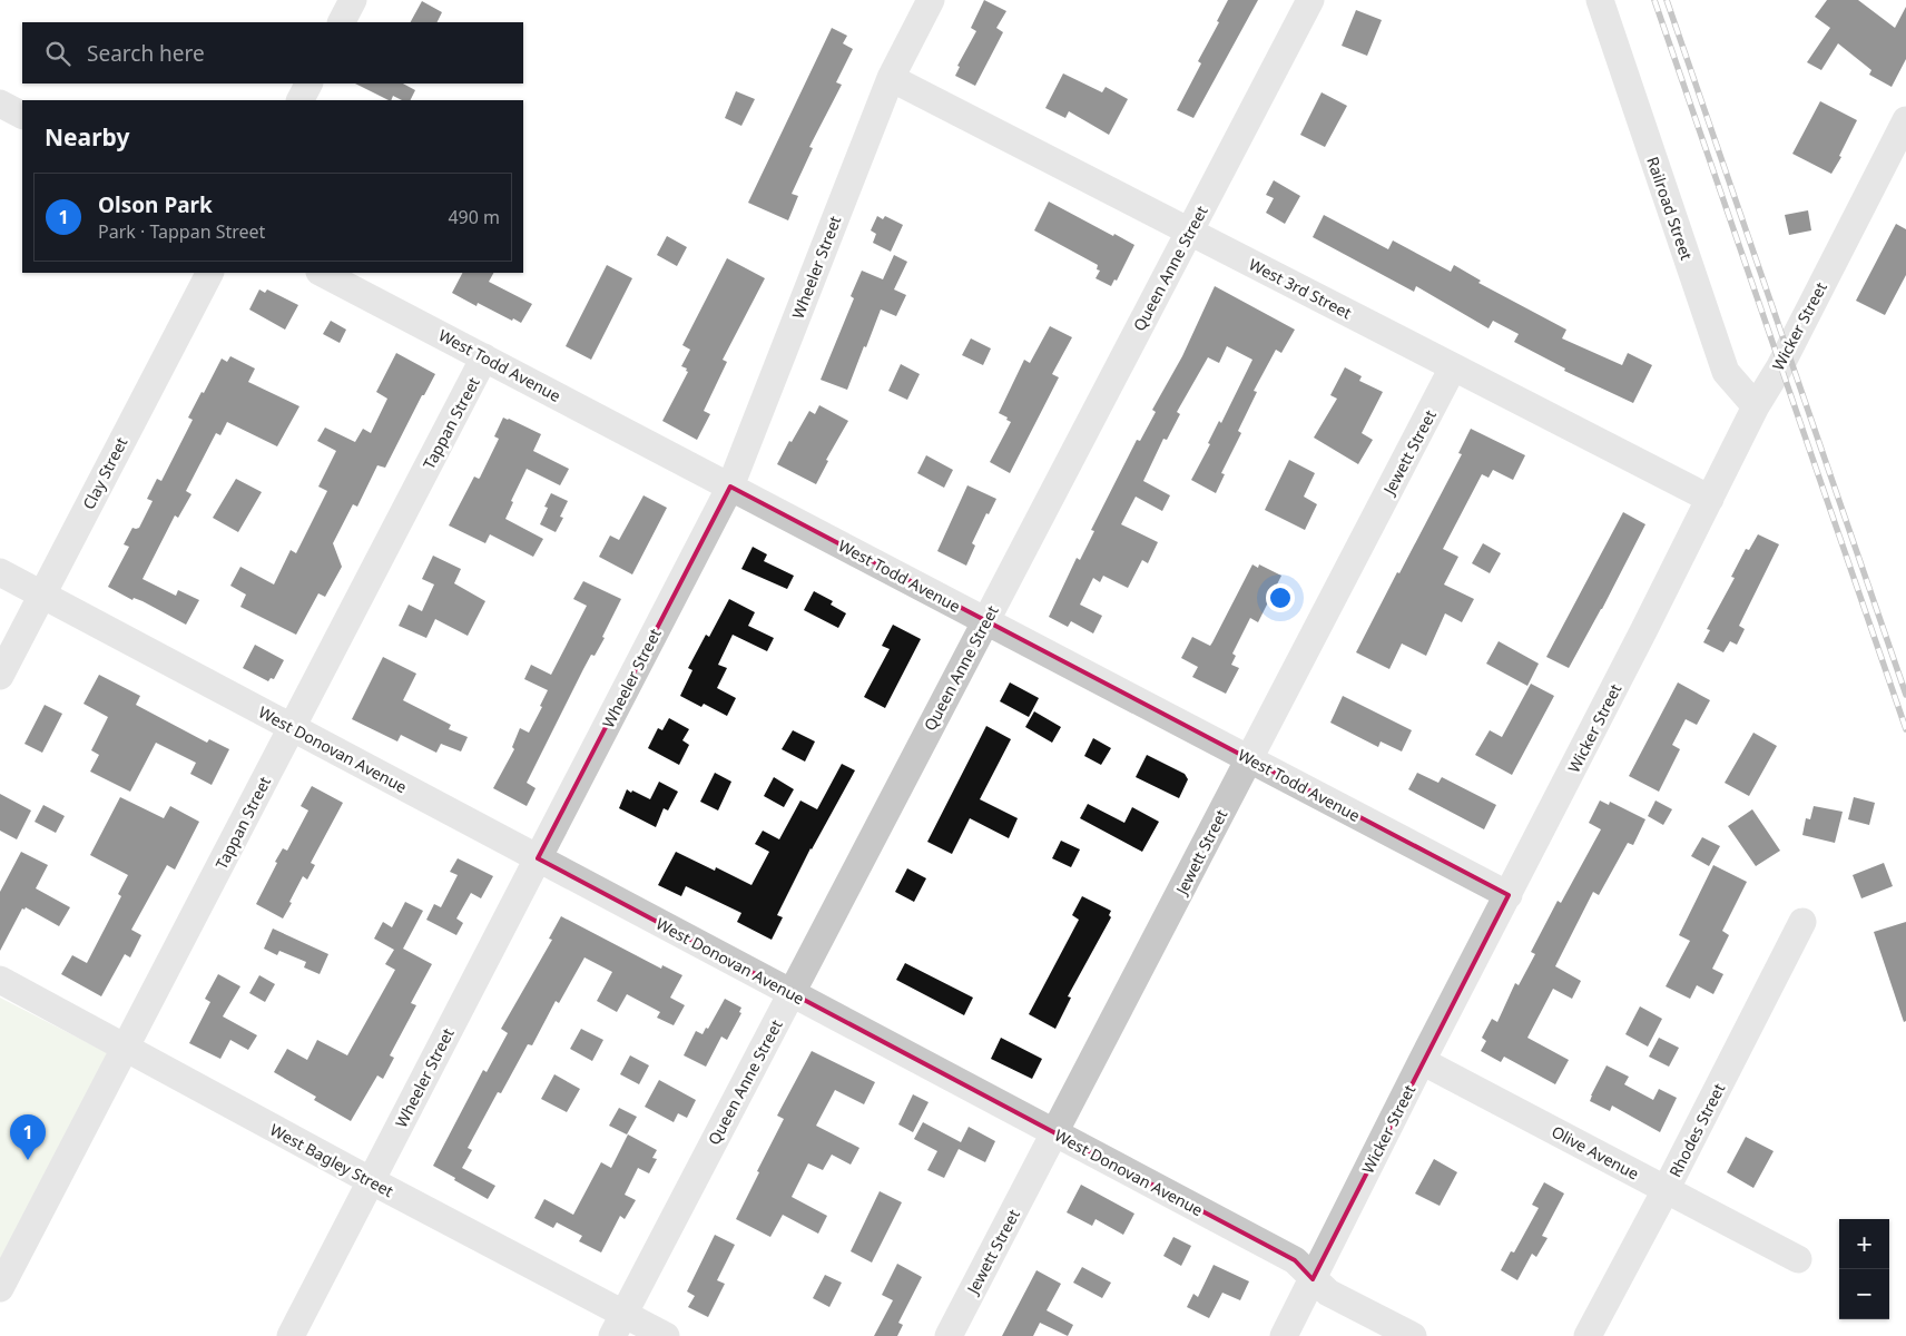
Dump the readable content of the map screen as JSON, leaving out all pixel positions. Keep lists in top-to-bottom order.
{
  "streets": {
    "street": [
      "Railroad Street",
      "Wheeler Street",
      "Queen Anne Street",
      "West 3rd Street",
      "Wicker Street",
      "West Todd Avenue",
      "Tappan Street",
      "Jewett Street",
      "Clay Street",
      "West Donovan Avenue",
      "Rhodes Street",
      "Olive Avenue",
      "West Bagley Street"
    ]
  },
  "crossings": [
    ["Railroad Street", "Wicker Street"],
    ["Wheeler Street", "West 3rd Street"],
    ["Wheeler Street", "West Todd Avenue"],
    ["Wheeler Street", "West Donovan Avenue"],
    ["Wheeler Street", "West Bagley Street"],
    ["Queen Anne Street", "West 3rd Street"],
    ["Queen Anne Street", "West Todd Avenue"],
    ["Queen Anne Street", "West Donovan Avenue"],
    ["Queen Anne Street", "West Bagley Street"],
    ["West 3rd Street", "Wicker Street"],
    ["West 3rd Street", "Jewett Street"],
    ["Wicker Street", "West Todd Avenue"],
    ["Wicker Street", "West Donovan Avenue"],
    ["Wicker Street", "Olive Avenue"],
    ["West Todd Avenue", "Tappan Street"],
    ["West Todd Avenue", "Jewett Street"],
    ["Tappan Street", "West Donovan Avenue"],
    ["Tappan Street", "West Bagley Street"],
    ["Jewett Street", "West Donovan Avenue"],
    ["Clay Street", "West Donovan Avenue"],
    ["Rhodes Street", "Olive Avenue"]
  ],
  "page": {
    "search": "Search here",
    "heading": "Nearby",
    "list": [
      {
        "mark": "1",
        "name": "Olson Park",
        "note": "Park · Tappan Street",
        "value": "490 m"
      }
    ],
    "pins": "1",
    "map_buttons": ["+", "−"]
  }
}
